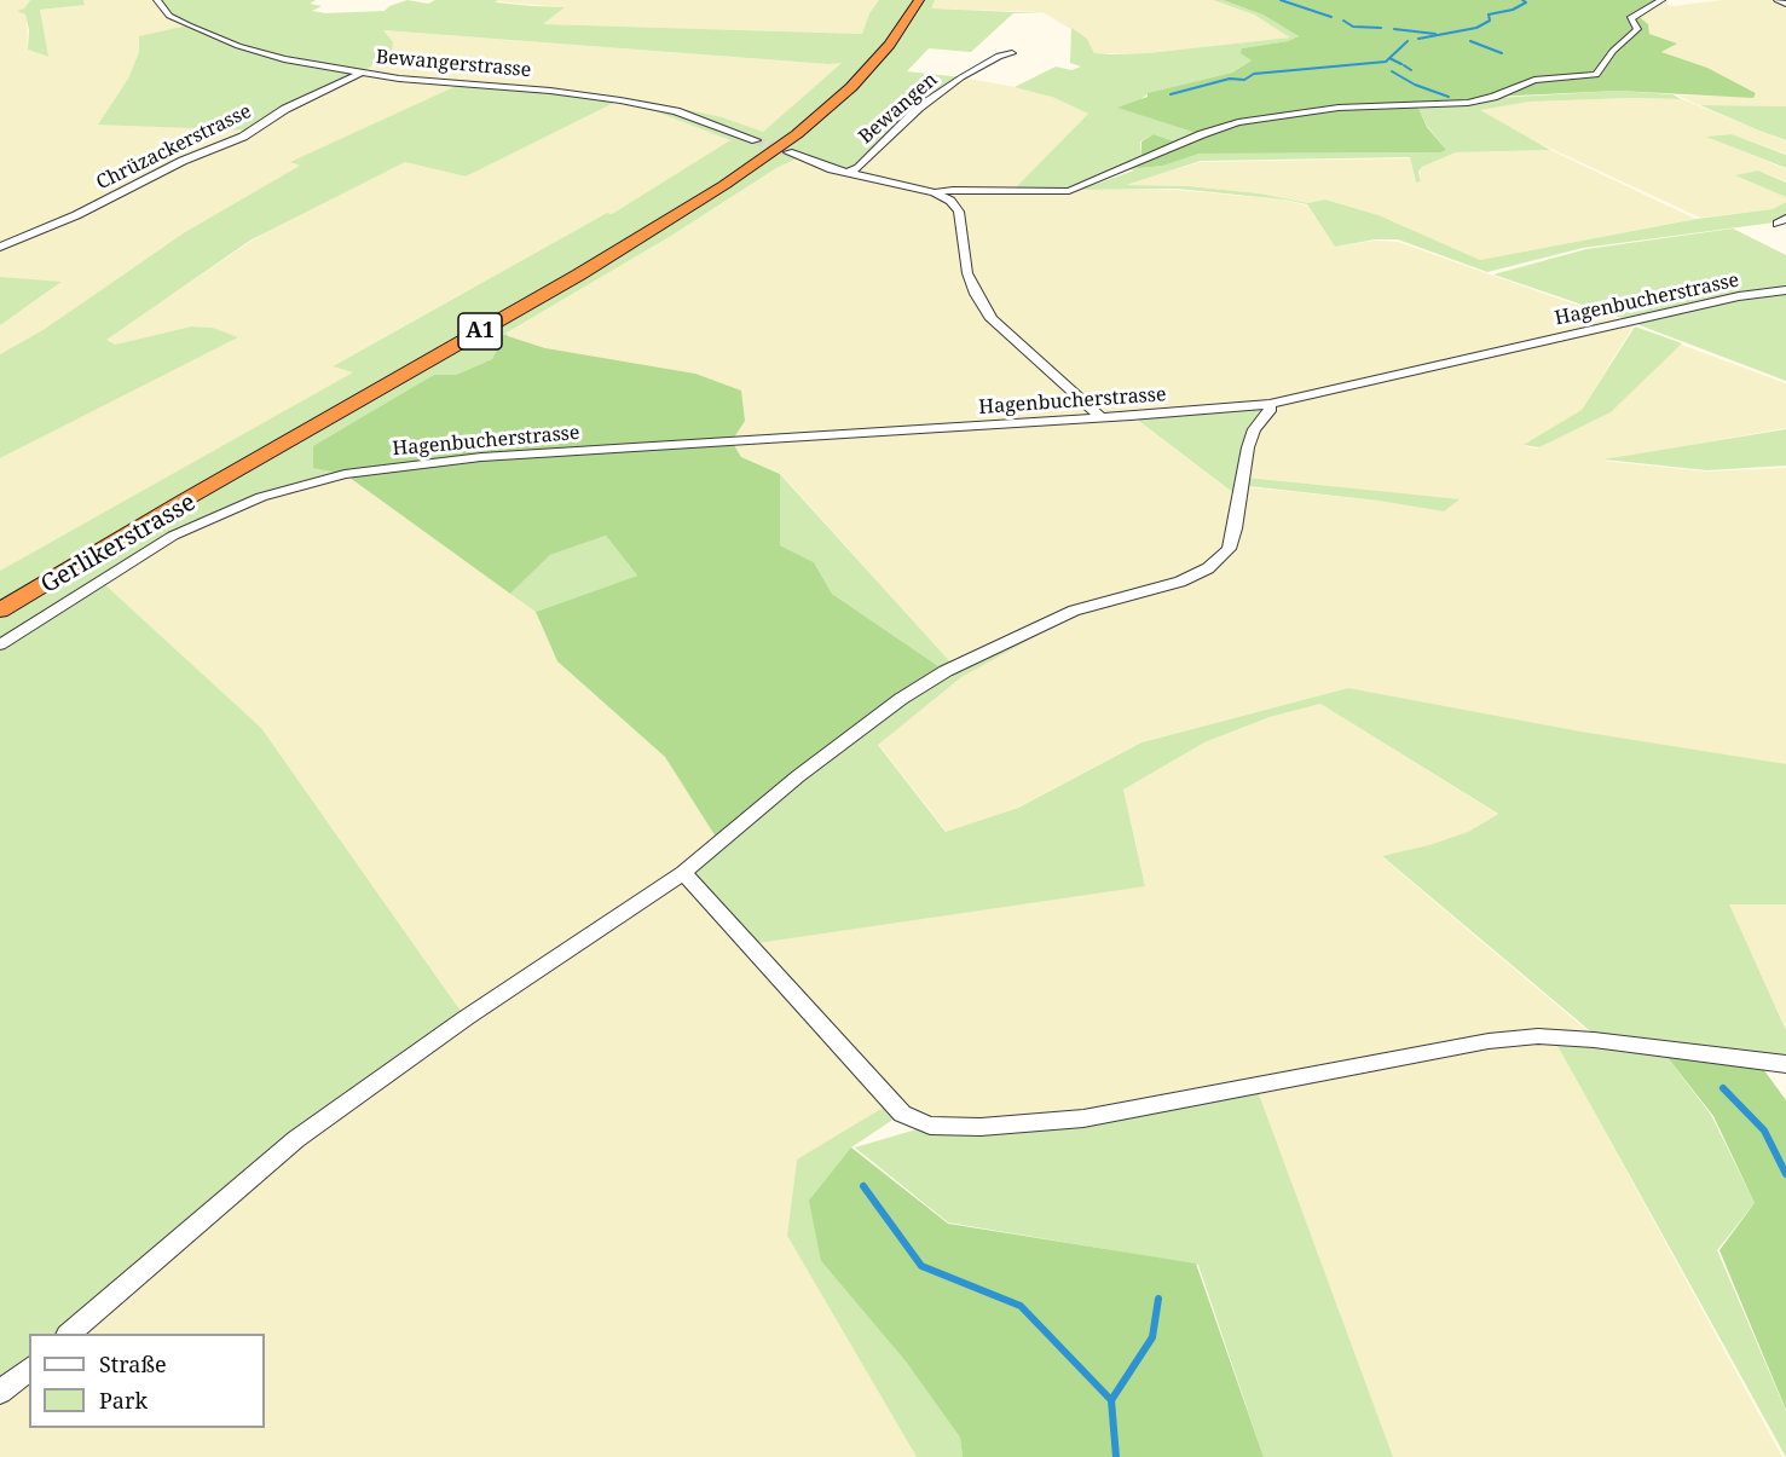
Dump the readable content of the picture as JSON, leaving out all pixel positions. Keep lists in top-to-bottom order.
{
  "streets": {
    "highway": ["A1"],
    "street": [
      "Bewangerstrasse",
      "Bewangen",
      "Chrüzackerstrasse",
      "Hagenbucherstrasse",
      "Gerlikerstrasse"
    ]
  },
  "crossings": [
    ["Bewangerstrasse", "Chrüzackerstrasse"],
    ["Hagenbucherstrasse", "Gerlikerstrasse"]
  ],
  "legend": ["Straße", "Park"]
}
